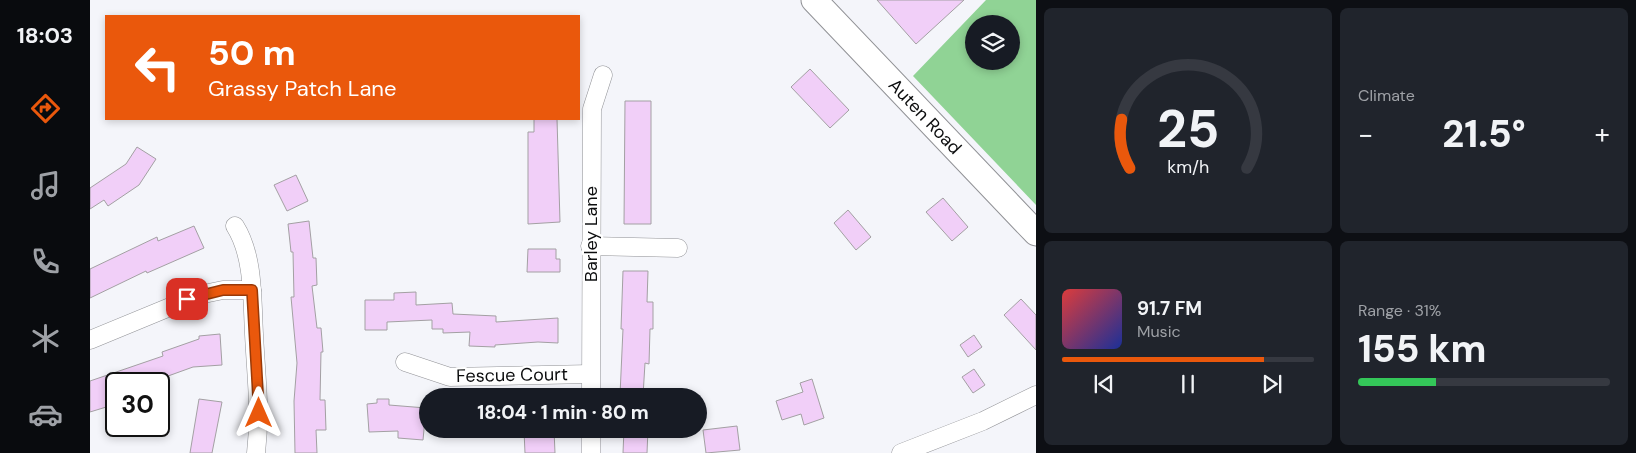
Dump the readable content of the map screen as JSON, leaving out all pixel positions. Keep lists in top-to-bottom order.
{
  "streets": {
    "street": ["Auten Road", "Barley Lane", "Fescue Court"]
  },
  "crossings": [
    ["Barley Lane", "Fescue Court"]
  ],
  "page": {
    "tabs": "18:03",
    "tile": [
      "Climate",
      ["Range · 31%", "155 km"]
    ],
    "turn": ["50 m", "Grassy Patch Lane"],
    "heat": ["−", "21.5°", "+"],
    "song": ["91.7 FM", "Music"],
    "limit": "30",
    "trip": "18:04 · 1 min · 80 m",
    "gauge": ["25", "km/h"]
  }
}
